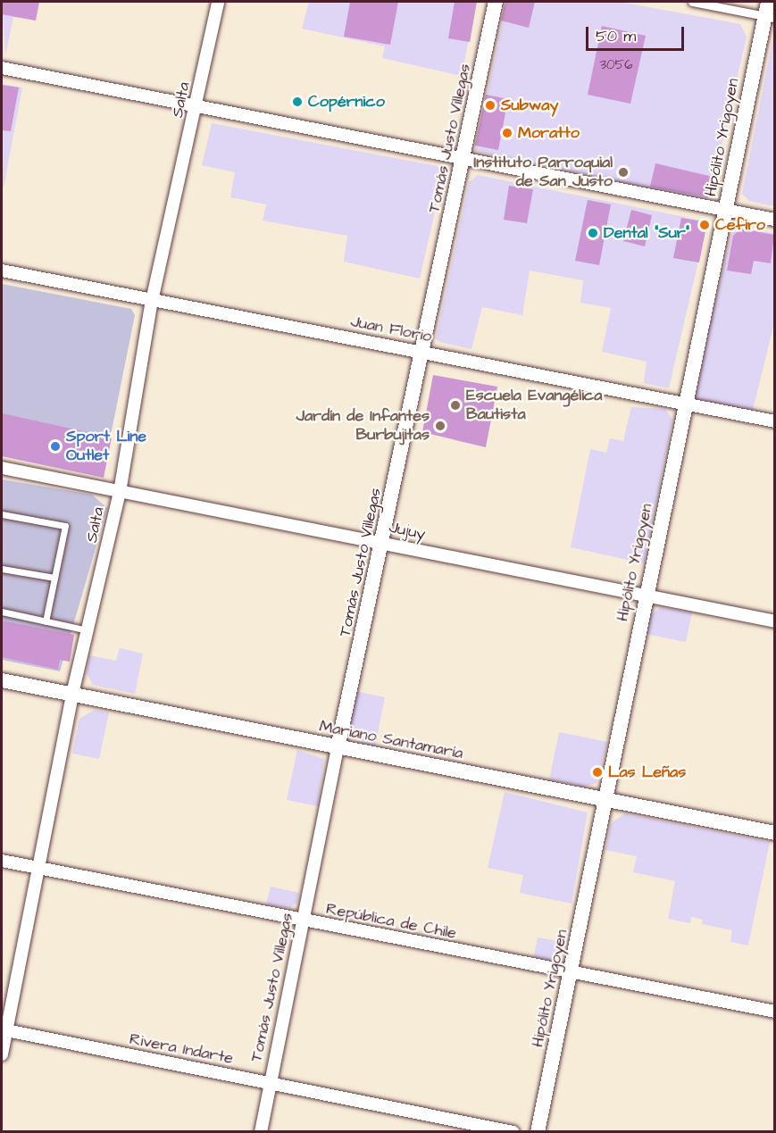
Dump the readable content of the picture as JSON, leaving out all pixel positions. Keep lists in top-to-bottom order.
{
  "streets": {
    "street": [
      "Salta",
      "Hipólito Yrigoyen",
      "Tomás Justo Villegas",
      "Juan Florio",
      "Jujuy",
      "Mariano Santamaría",
      "República de Chile",
      "Rivera Indarte"
    ]
  },
  "crossings": [
    ["Salta", "Juan Florio"],
    ["Salta", "Jujuy"],
    ["Salta", "Mariano Santamaría"],
    ["Salta", "República de Chile"],
    ["Salta", "Rivera Indarte"],
    ["Hipólito Yrigoyen", "Juan Florio"],
    ["Hipólito Yrigoyen", "Jujuy"],
    ["Hipólito Yrigoyen", "Mariano Santamaría"],
    ["Hipólito Yrigoyen", "República de Chile"],
    ["Tomás Justo Villegas", "Juan Florio"],
    ["Tomás Justo Villegas", "Jujuy"],
    ["Tomás Justo Villegas", "Mariano Santamaría"],
    ["Tomás Justo Villegas", "República de Chile"],
    ["Tomás Justo Villegas", "Rivera Indarte"]
  ],
  "places": [
    "Copérnico",
    "Subway",
    "Moratto",
    "Instituto Parroquial de San Justo",
    "Cefiro",
    "Dental \"Sur\"",
    "Escuela Evangélica Bautista",
    "Jardín de Infantes Burbujitas",
    "Sport Line Outlet",
    "Las Leñas"
  ],
  "house_numbers": ["3056"],
  "scale_bar": "50 m"
}
